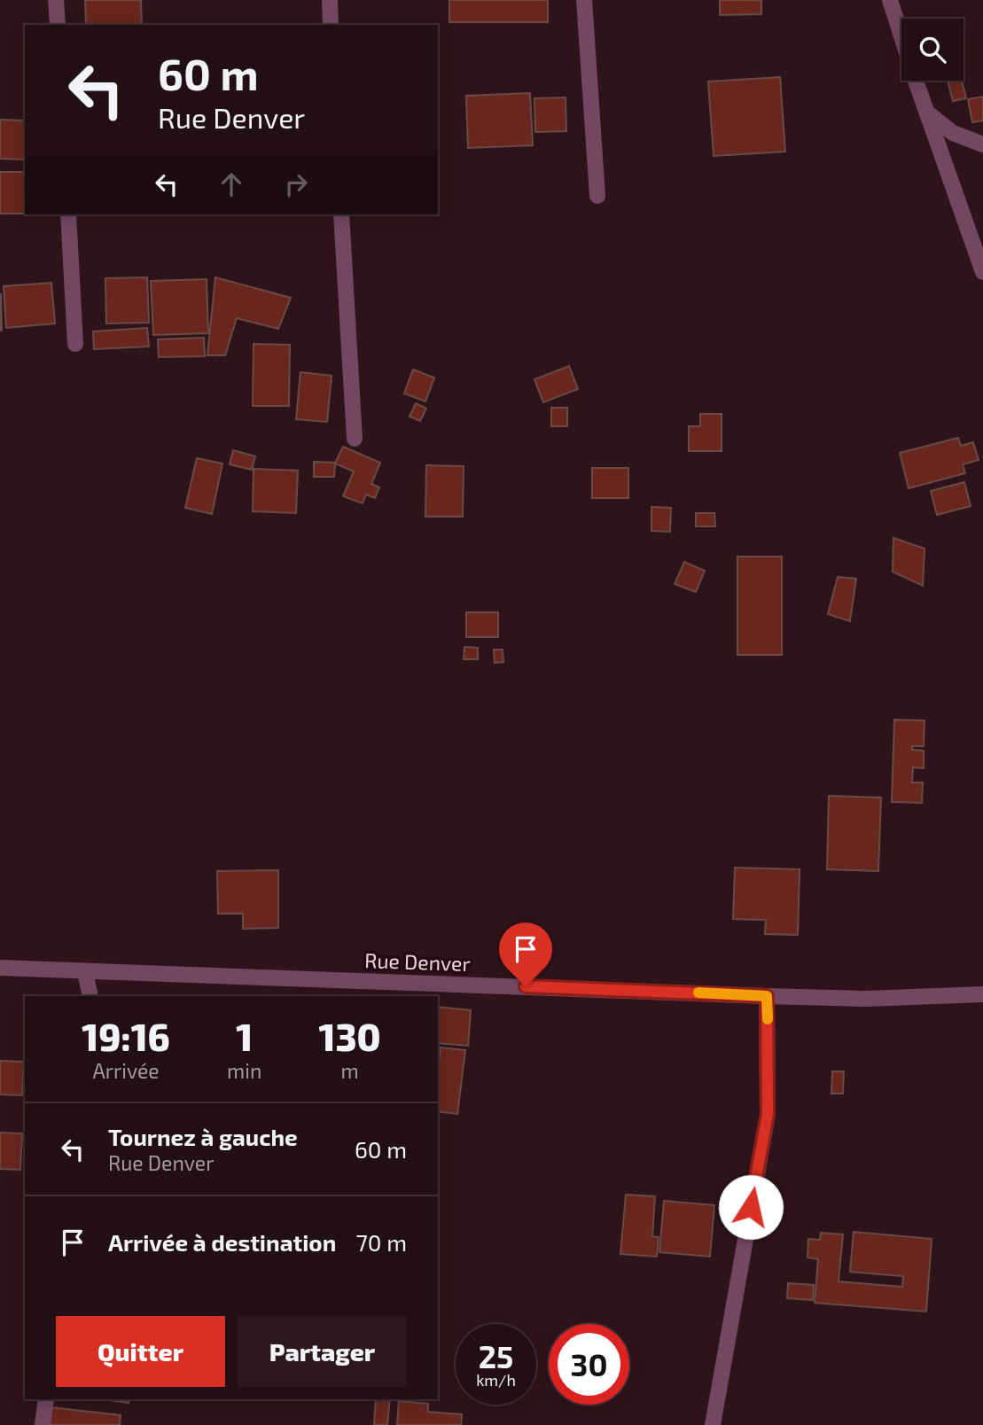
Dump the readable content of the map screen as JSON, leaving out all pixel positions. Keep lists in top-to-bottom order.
{
  "streets": {
    "street": ["Rue Denver"]
  },
  "page": {
    "turn": ["60 m", "Rue Denver"],
    "eta": [
      "19:16",
      "Arrivée",
      "1",
      "min",
      "130",
      "m"
    ],
    "list": [
      {
        "name": "Tournez à gauche",
        "note": "Rue Denver",
        "value": "60 m"
      },
      {
        "name": "Arrivée à destination",
        "value": "70 m"
      }
    ],
    "buttons": ["Quitter", "Partager"],
    "speed": "25 km/h",
    "limit": "30"
  }
}
